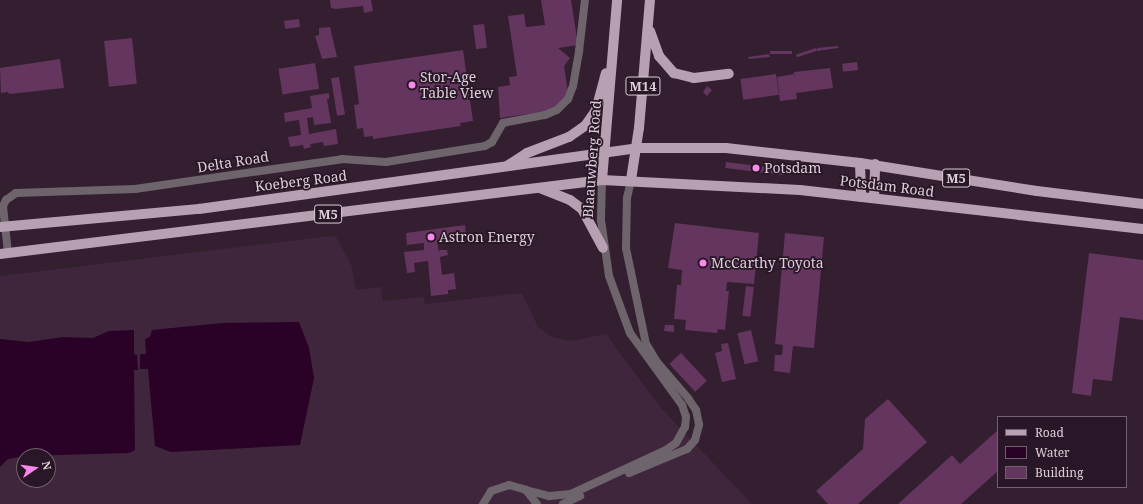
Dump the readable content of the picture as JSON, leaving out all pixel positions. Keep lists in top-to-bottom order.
{
  "streets": {
    "main road": [
      "M14",
      "Blaauwberg Road",
      "M5",
      "Koeberg Road",
      "Potsdam Road"
    ],
    "street": ["Delta Road"]
  },
  "crossings": [
    ["M14", "Potsdam Road"],
    ["Blaauwberg Road", "M5"],
    ["Blaauwberg Road", "Koeberg Road"],
    ["Blaauwberg Road", "Potsdam Road"],
    ["Delta Road", "M5"],
    ["Delta Road", "Koeberg Road"],
    ["M5", "Potsdam Road"],
    ["Koeberg Road", "Potsdam Road"]
  ],
  "places": [
    "Stor-Age Table View",
    "Potsdam",
    "Astron Energy",
    "McCarthy Toyota"
  ],
  "legend": ["Road", "Water", "Building"],
  "north": "right"
}
